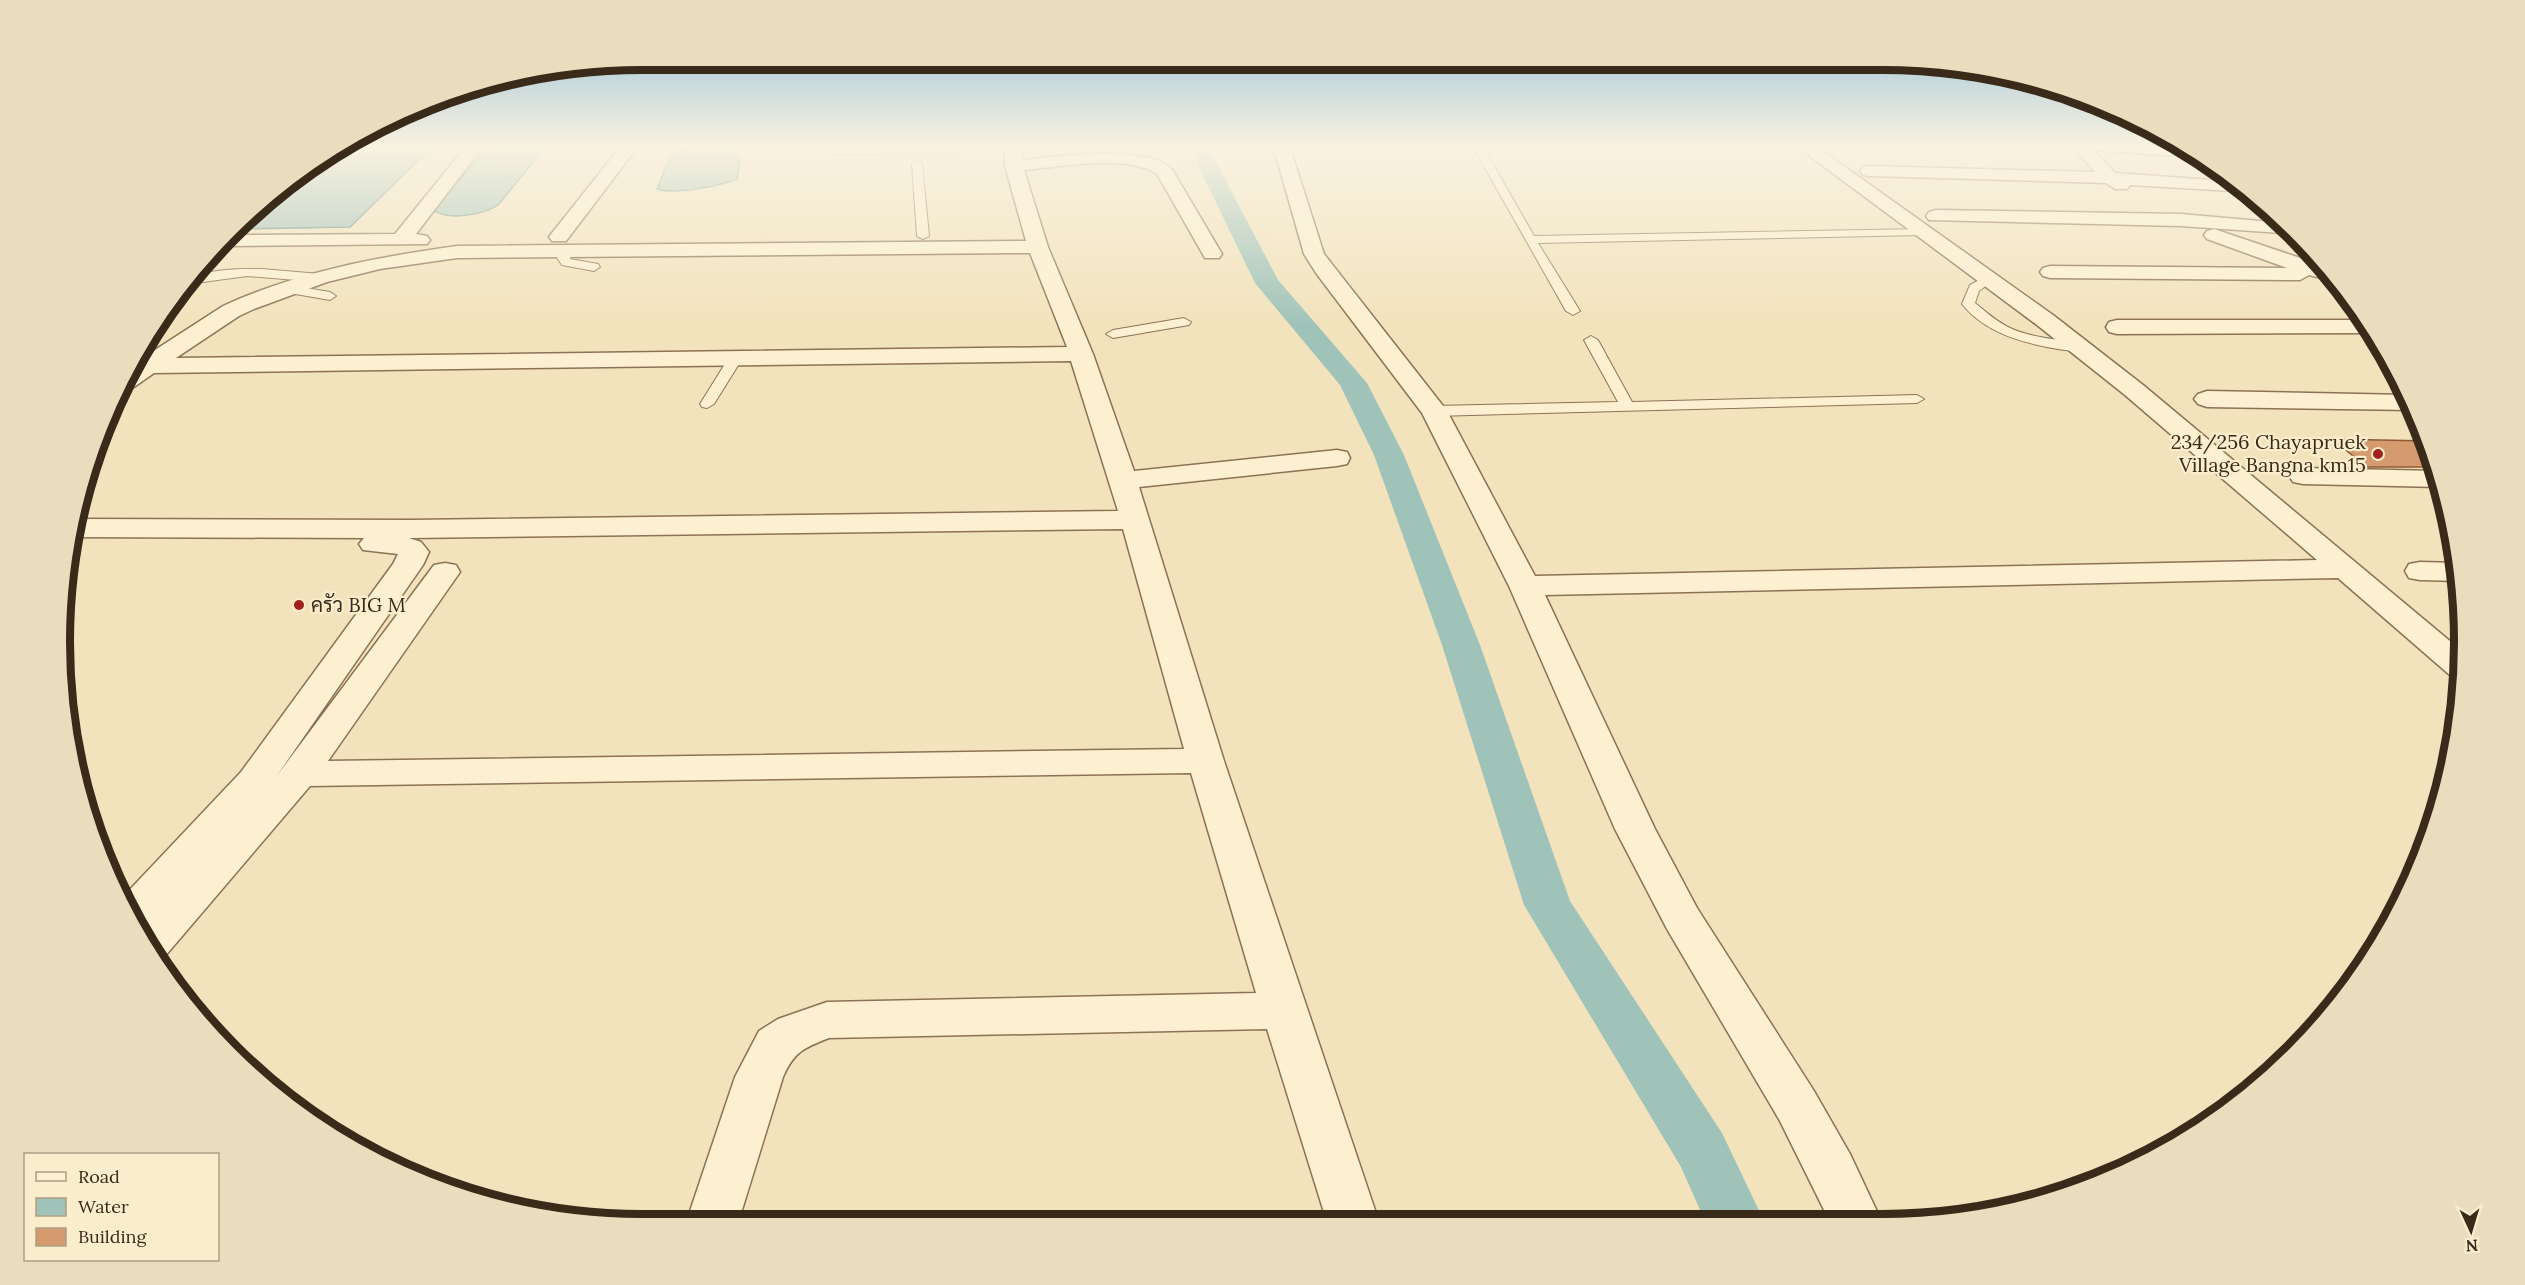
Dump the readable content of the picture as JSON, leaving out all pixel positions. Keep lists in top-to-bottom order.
{
  "places": ["234/256 Chayapruek Village Bangna km15", "ครัว BIG M"],
  "legend": ["Road", "Water", "Building"],
  "north": "bottom"
}
